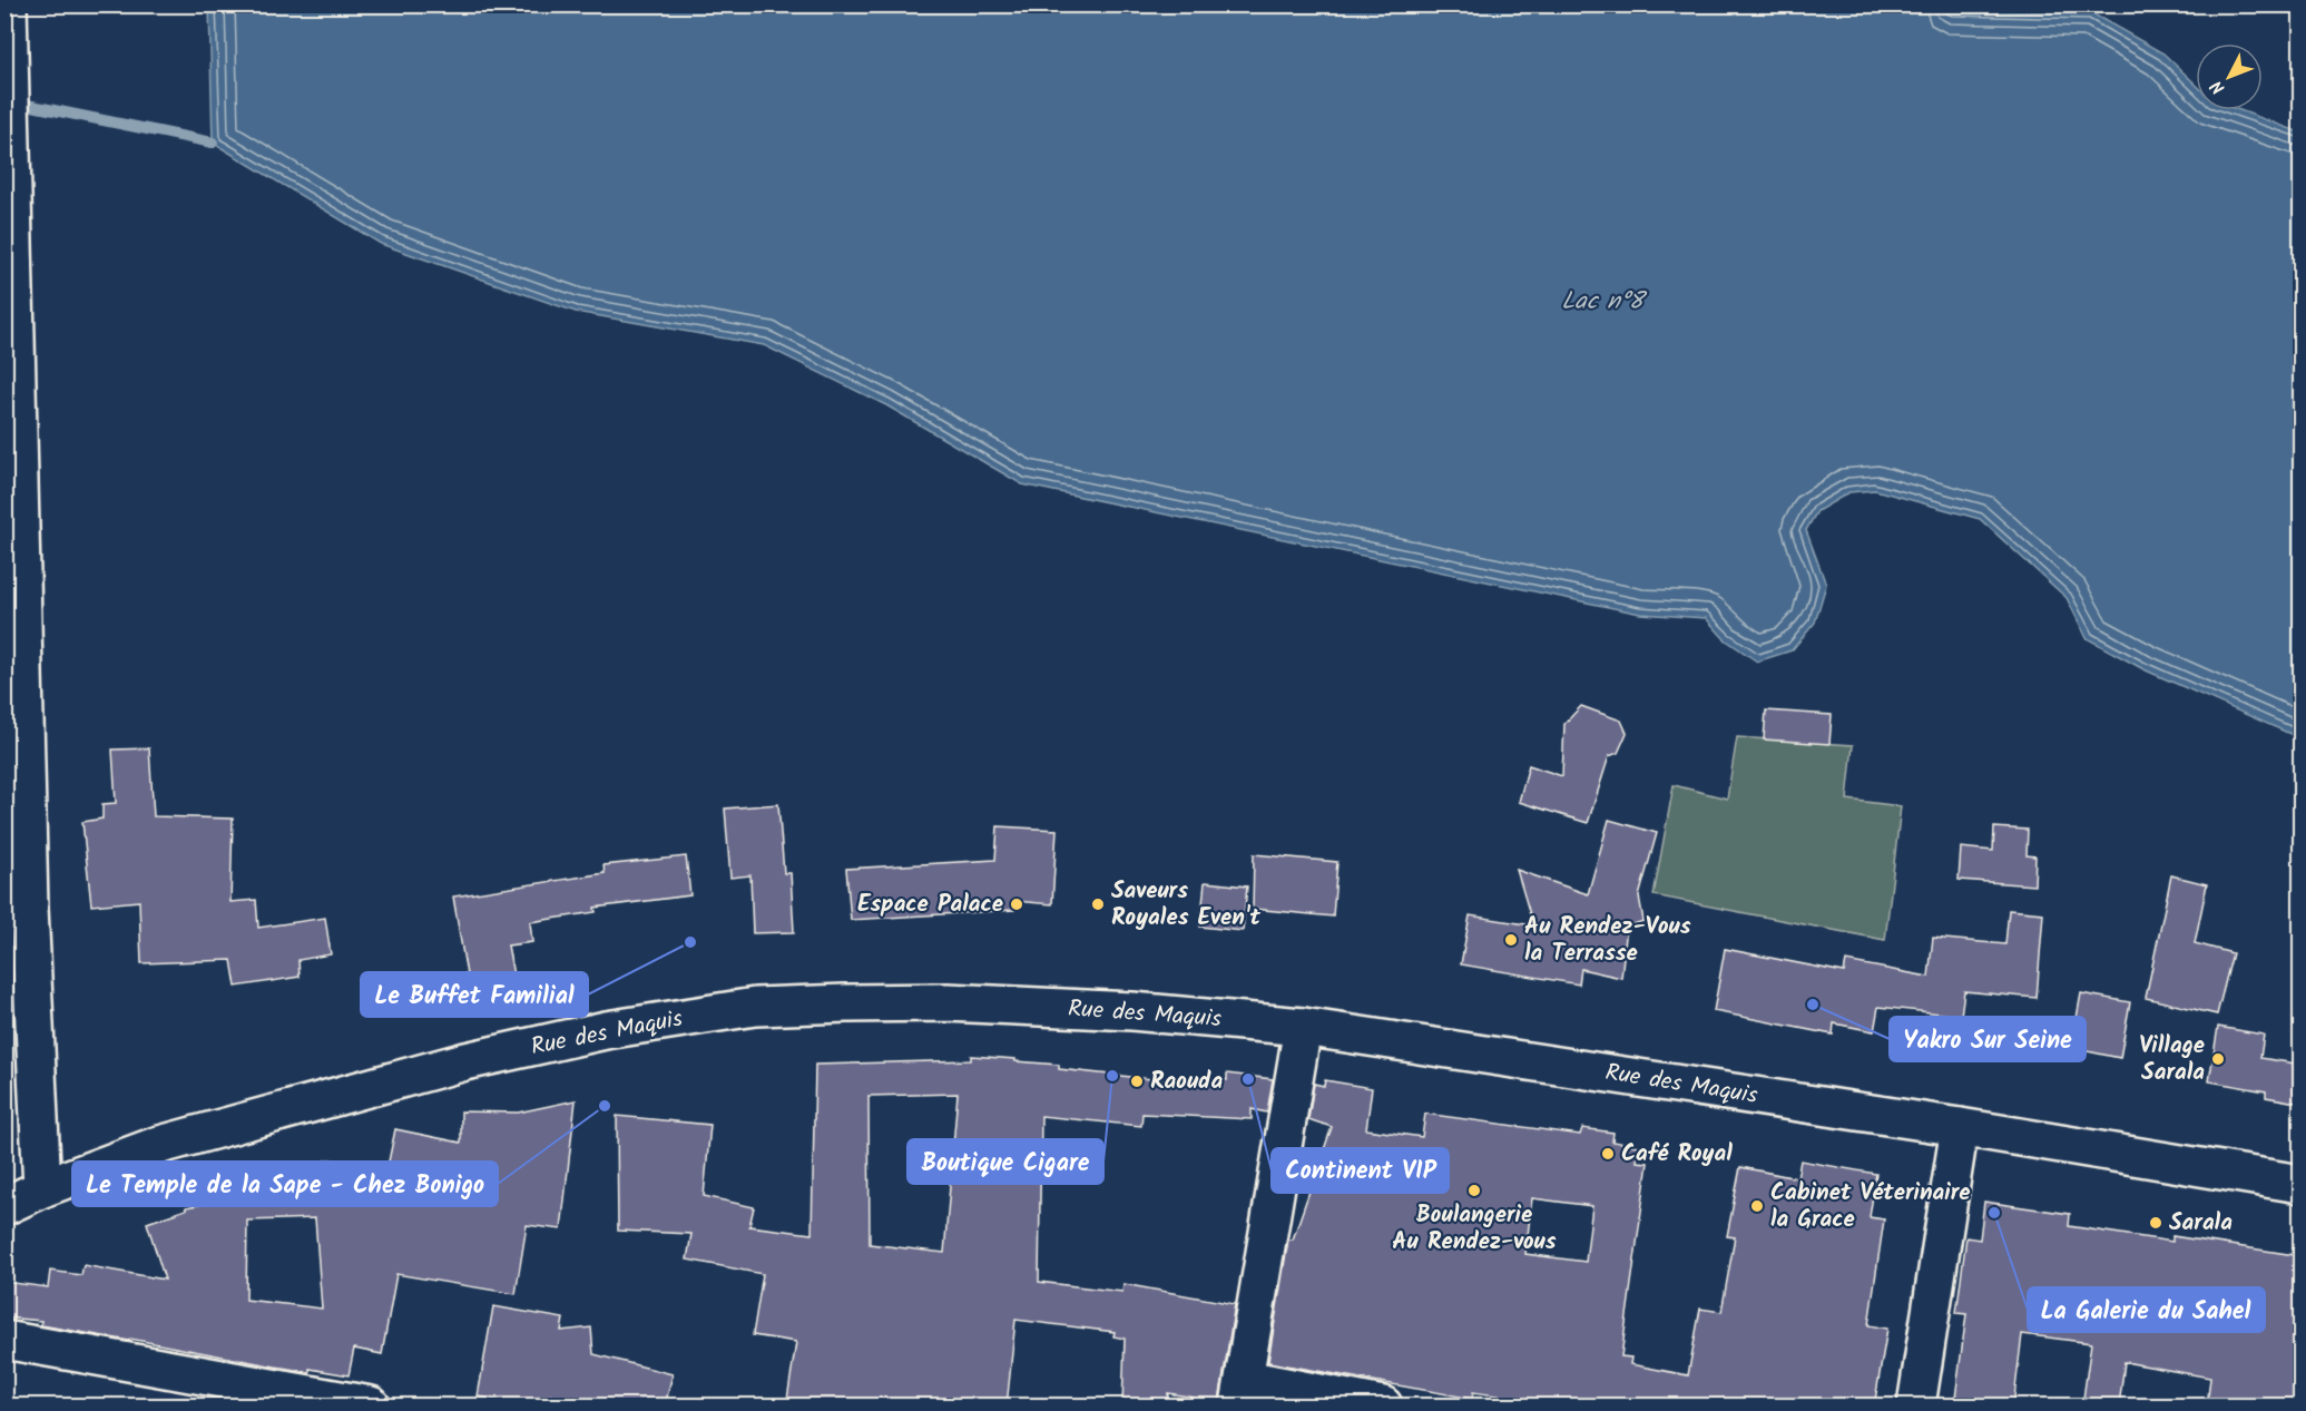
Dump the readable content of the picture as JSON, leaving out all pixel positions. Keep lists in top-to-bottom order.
{
  "streets": {
    "street": ["Rue des Maquis"]
  },
  "water": ["Lac n°8"],
  "places": [
    "Espace Palace",
    "Saveurs Royales Even't",
    "Au Rendez-Vous la Terrasse",
    "Le Buffet Familial",
    "Yakro Sur Seine",
    "Village Sarala",
    "Boutique Cigare",
    "Continent VIP",
    "Raouda",
    "Le Temple de la Sape - Chez Bonigo",
    "Café Royal",
    "Boulangerie Au Rendez-vous",
    "Cabinet Véterinaire la Grace",
    "La Galerie du Sahel",
    "Sarala"
  ],
  "north": "bottom left"
}
